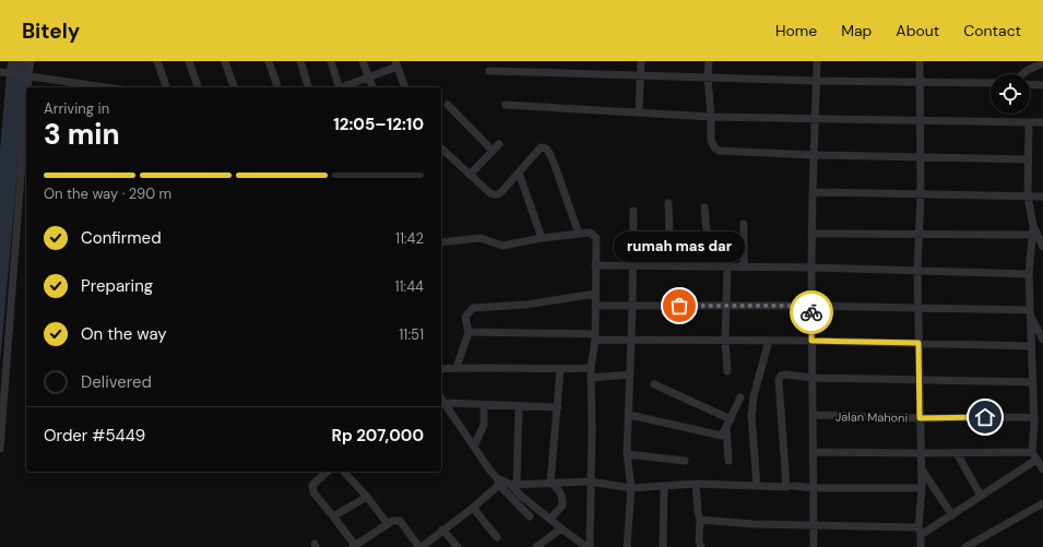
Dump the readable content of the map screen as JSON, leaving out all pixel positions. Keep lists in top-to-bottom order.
{
  "streets": {
    "street": ["Jalan Mahoni"]
  },
  "places": ["rumah mas dar"],
  "page": {
    "header": "Bitely",
    "nav": [
      "Home",
      "Map",
      "About",
      "Contact"
    ],
    "heading": ["3 min", "Arriving in", "12:05–12:10"],
    "panel": ["Order #5449", "Rp 207,000"],
    "bar": "On the way · 290 m",
    "list": [
      ["Confirmed", "11:42"],
      ["Preparing", "11:44"],
      ["On the way", "11:51"],
      "Delivered"
    ],
    "bubble": "rumah mas dar"
  }
}
